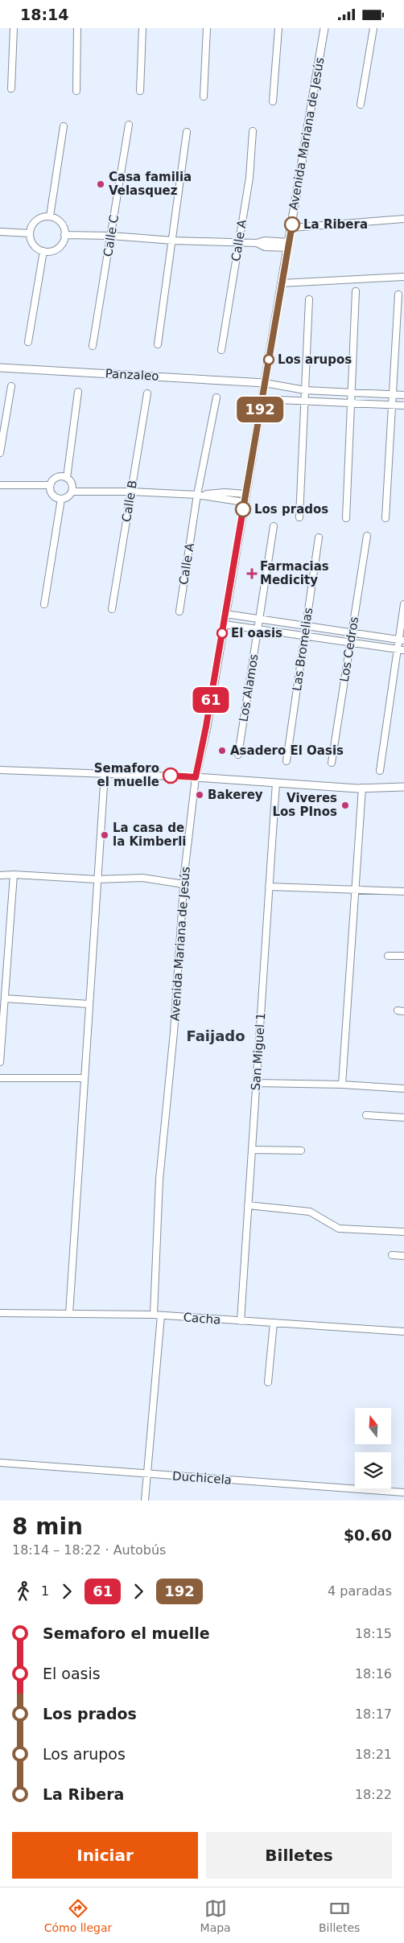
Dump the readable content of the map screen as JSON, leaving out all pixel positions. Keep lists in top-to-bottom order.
{
  "streets": {
    "street": [
      "Avenida Mariana de Jesús",
      "Calle C",
      "Calle A",
      "Panzaleo",
      "Calle B",
      "Las Bromelias",
      "Los Cedros",
      "Los Alamos",
      "San Miguel 1",
      "Cacha",
      "Duchicela"
    ]
  },
  "crossings": [
    ["Avenida Mariana de Jesús", "Panzaleo"],
    ["Avenida Mariana de Jesús", "Cacha"],
    ["San Miguel 1", "Cacha"]
  ],
  "districts": ["Faijado"],
  "places": {
    "other": [
      "Casa familia Velasquez",
      "La Ribera",
      "Los arupos",
      "Los prados",
      "El oasis",
      "Asadero El Oasis",
      "Semaforo el muelle",
      "Bakerey",
      "Viveres Los PInos",
      "La casa de la Kimberli"
    ],
    "health": ["Farmacias Medicity"]
  },
  "lines": ["bus line 192", "bus line 61"],
  "north": "top",
  "page": {
    "status": "18:14",
    "on_map": ["61", "192"],
    "heading": ["8 min", "18:14 – 18:22 · Autobús", "$0.60"],
    "legs": [
      "1",
      "61",
      "192",
      "4 paradas"
    ],
    "list": [
      {
        "name": "Semaforo el muelle",
        "value": "18:15"
      },
      {
        "name": "El oasis",
        "value": "18:16"
      },
      {
        "name": "Los prados",
        "value": "18:17"
      },
      {
        "name": "Los arupos",
        "value": "18:21"
      },
      {
        "name": "La Ribera",
        "value": "18:22"
      }
    ],
    "buttons": ["Iniciar", "Billetes"],
    "tabs": ["Cómo llegar", "Mapa", "Billetes"]
  }
}
